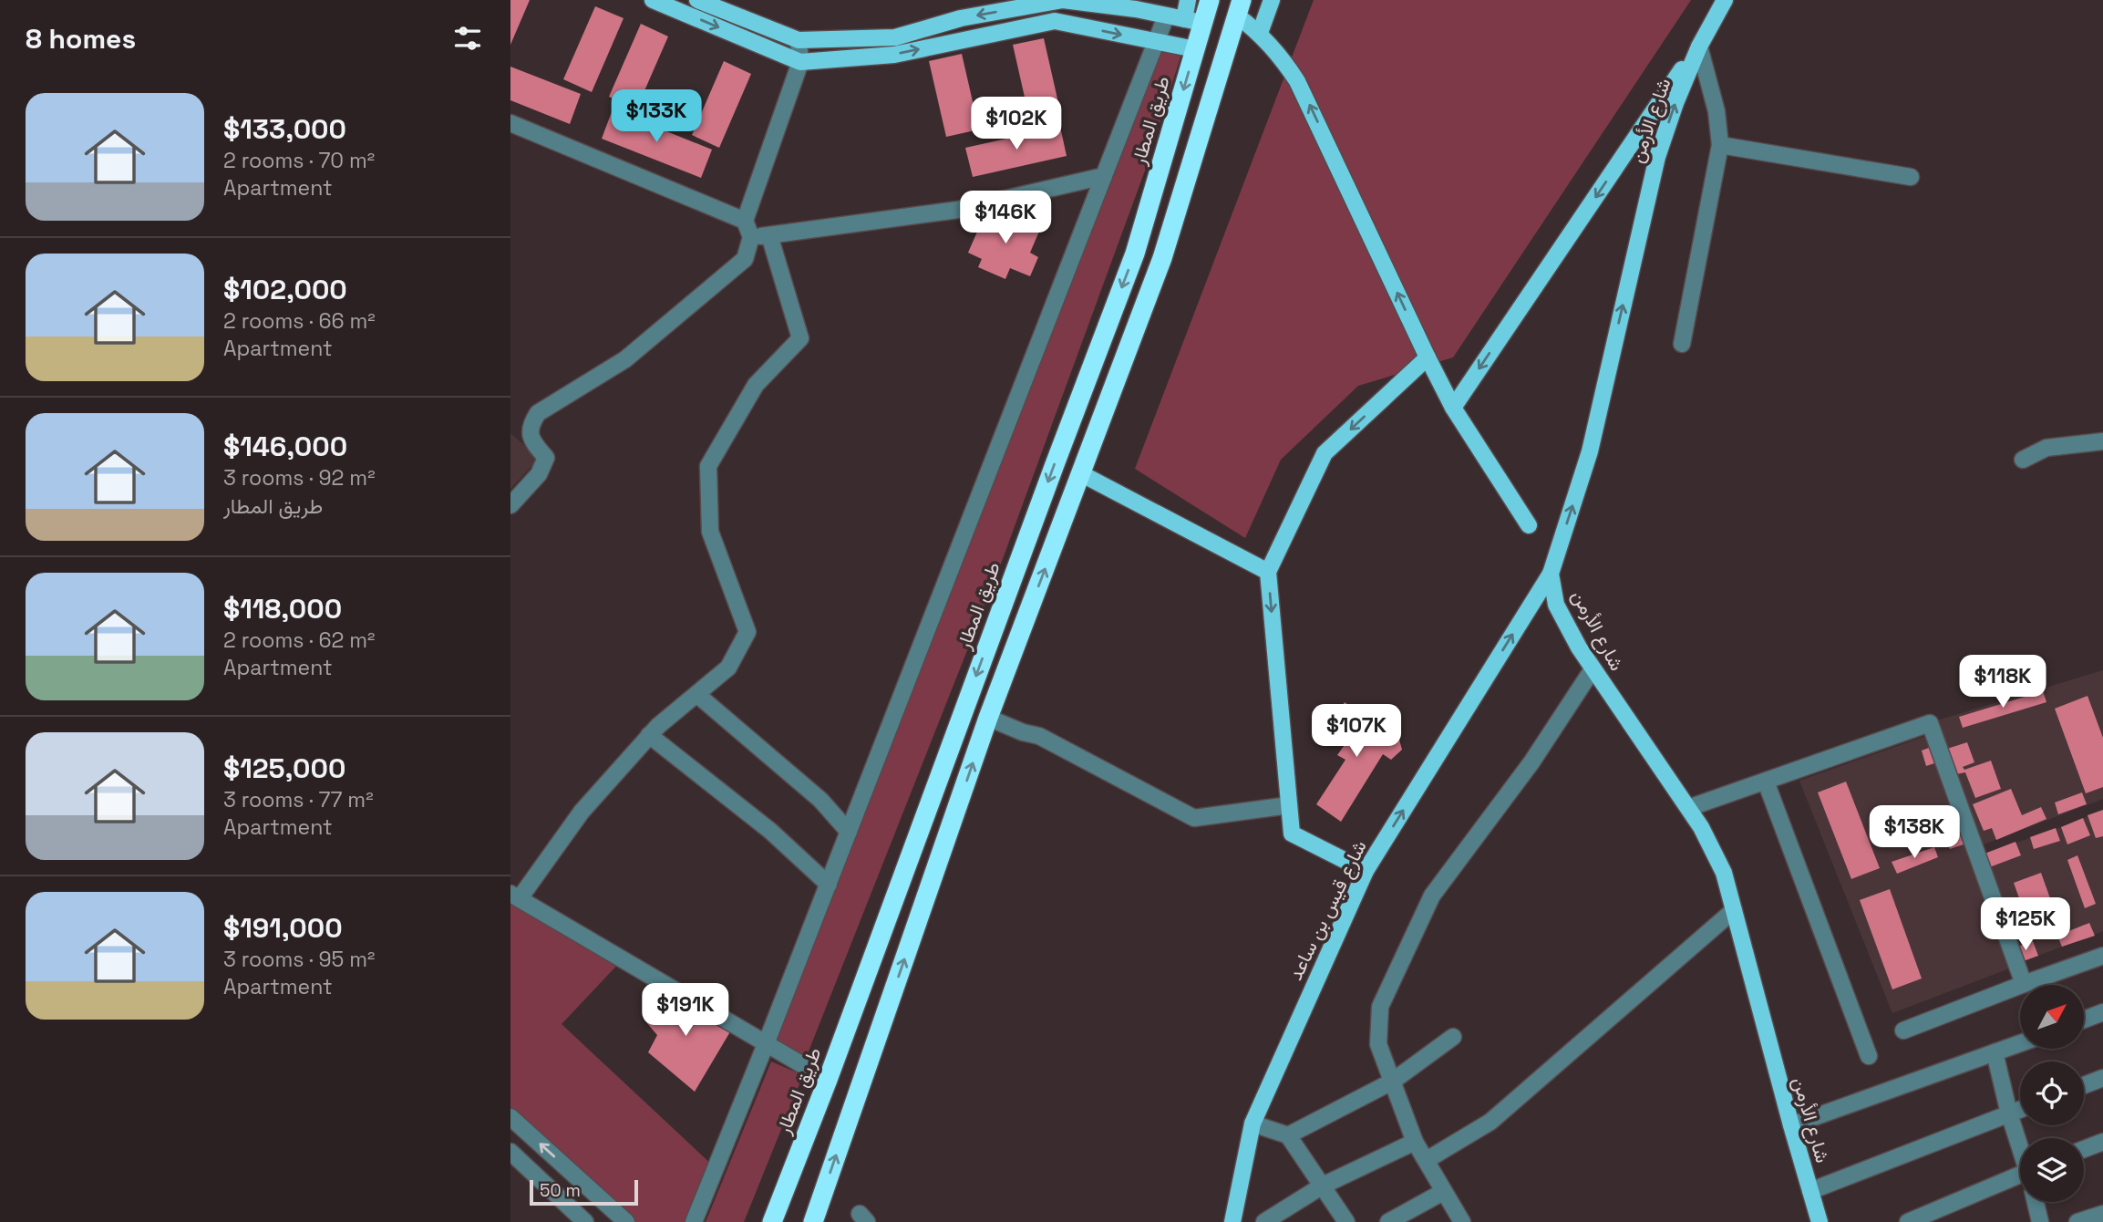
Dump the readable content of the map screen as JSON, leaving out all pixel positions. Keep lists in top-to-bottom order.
{
  "streets": {
    "highway": ["طريق المطار"],
    "main road": ["شارع الأرمن", "شارع قيس بن ساعد"]
  },
  "crossings": [
    ["شارع الأرمن", "شارع قيس بن ساعد"]
  ],
  "one_way": ["شارع قيس بن ساعد"],
  "scale_bar": "50 m",
  "north": "top right",
  "page": {
    "heading": "8 homes",
    "list": [
      {
        "name": "$133,000",
        "note": "2 rooms · 70 m² · Apartment"
      },
      {
        "name": "$102,000",
        "note": "2 rooms · 66 m² · Apartment"
      },
      {
        "name": "$146,000",
        "note": "3 rooms · 92 m² · طريق المطار"
      },
      {
        "name": "$118,000",
        "note": "2 rooms · 62 m² · Apartment"
      },
      {
        "name": "$125,000",
        "note": "3 rooms · 77 m² · Apartment"
      },
      {
        "name": "$191,000",
        "note": "3 rooms · 95 m² · Apartment"
      }
    ],
    "price": [
      "$133K",
      "$102K",
      "$146K",
      "$118K",
      "$107K",
      "$138K",
      "$125K",
      "$191K"
    ],
    "scale": "50 m"
  }
}
